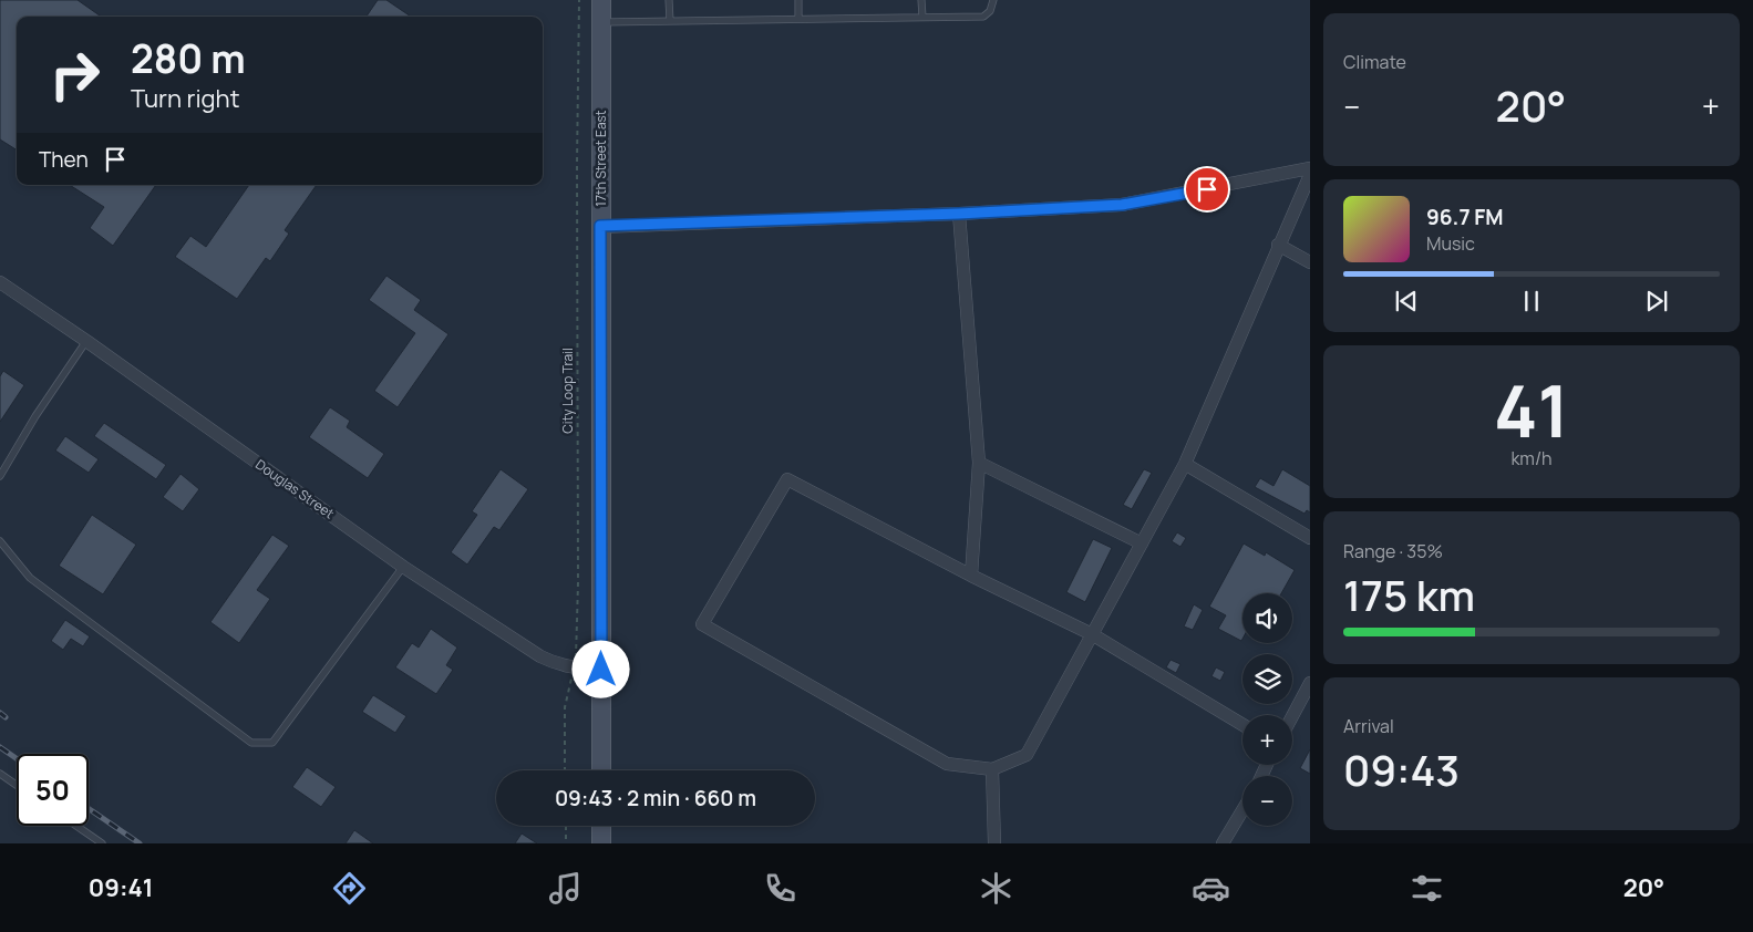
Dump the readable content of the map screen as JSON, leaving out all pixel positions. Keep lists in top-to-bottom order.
{
  "streets": {
    "main road": ["17th Street East"],
    "street": ["Douglas Street"],
    "path": ["City Loop Trail"]
  },
  "crossings": [
    ["17th Street East", "Douglas Street"],
    ["City Loop Trail", "Douglas Street"]
  ],
  "page": {
    "tile": [
      "Climate",
      ["41", "km/h"],
      ["Range · 35%", "175 km"],
      ["Arrival", "09:43"]
    ],
    "turn": ["280 m", "Turn right"],
    "heat": ["−", "20°", "+"],
    "then": "Then",
    "song": ["96.7 FM", "Music"],
    "map_buttons": ["+", "−"],
    "limit": "50",
    "trip": "09:43 · 2 min · 660 m",
    "tabs": ["09:41", "20°"]
  }
}
